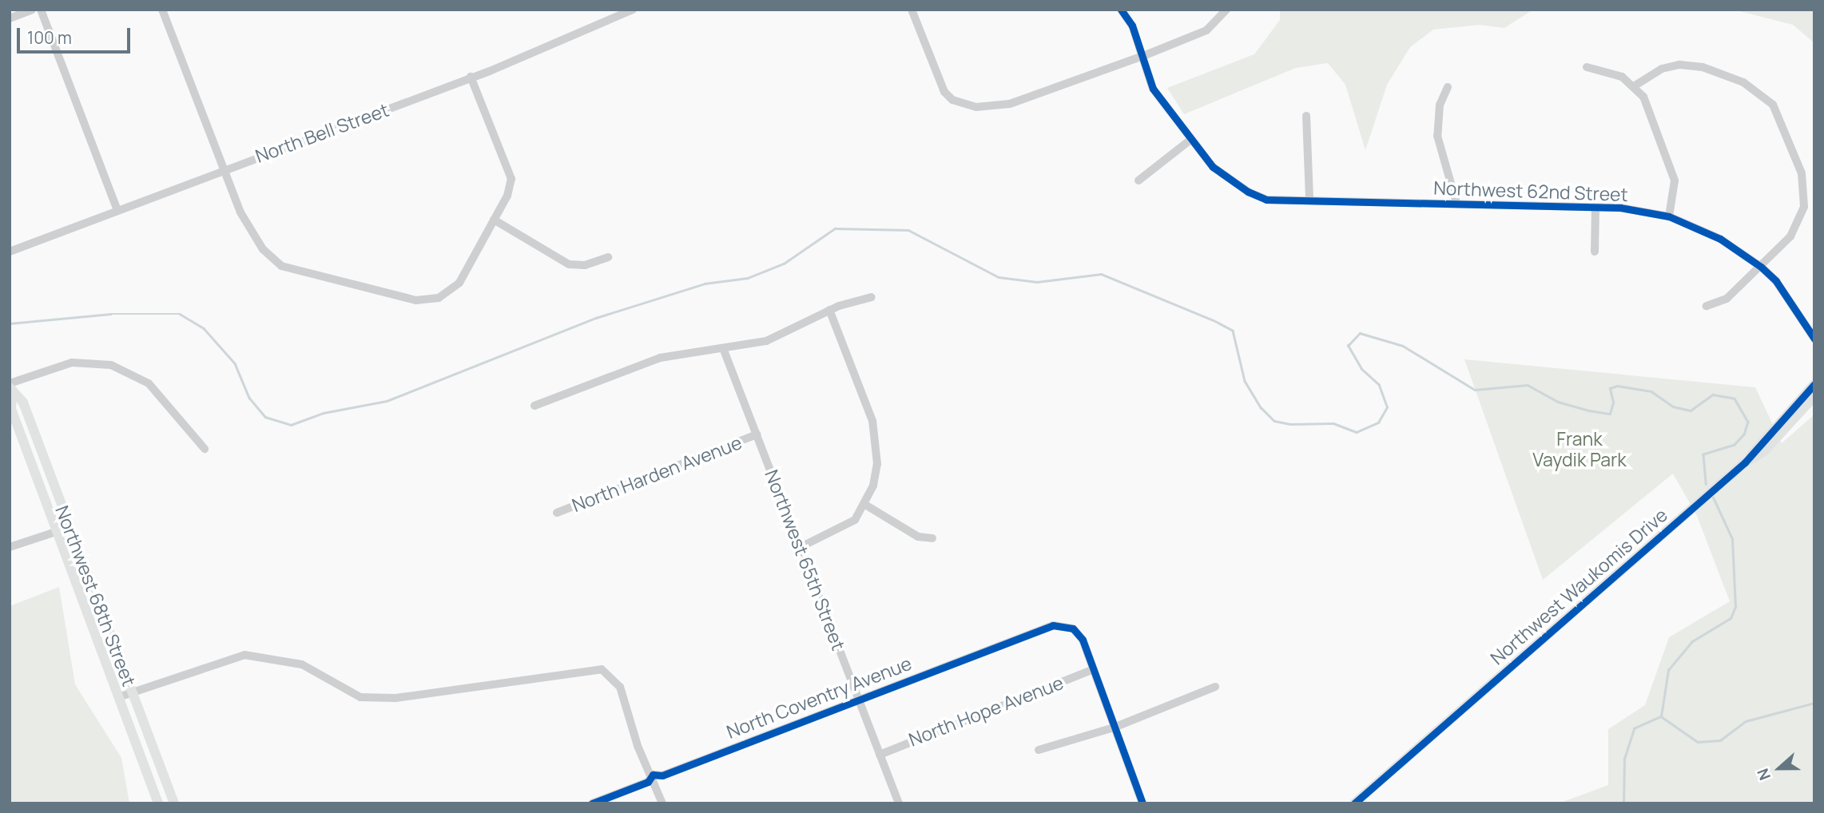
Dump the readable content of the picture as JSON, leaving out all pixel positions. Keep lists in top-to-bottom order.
{
  "streets": {
    "main road": ["Northwest Waukomis Drive", "Northwest 68th Street"],
    "street": [
      "North Bell Street",
      "Northwest 62nd Street",
      "North Harden Avenue",
      "Northwest 65th Street",
      "North Coventry Avenue",
      "North Hope Avenue"
    ]
  },
  "crossings": [
    ["North Harden Avenue", "Northwest 65th Street"],
    ["Northwest 65th Street", "North Coventry Avenue"],
    ["Northwest 65th Street", "North Hope Avenue"],
    ["North Coventry Avenue", "North Hope Avenue"]
  ],
  "parks": ["Frank Vaydik Park"],
  "scale_bar": "100 m",
  "north": "left"
}
